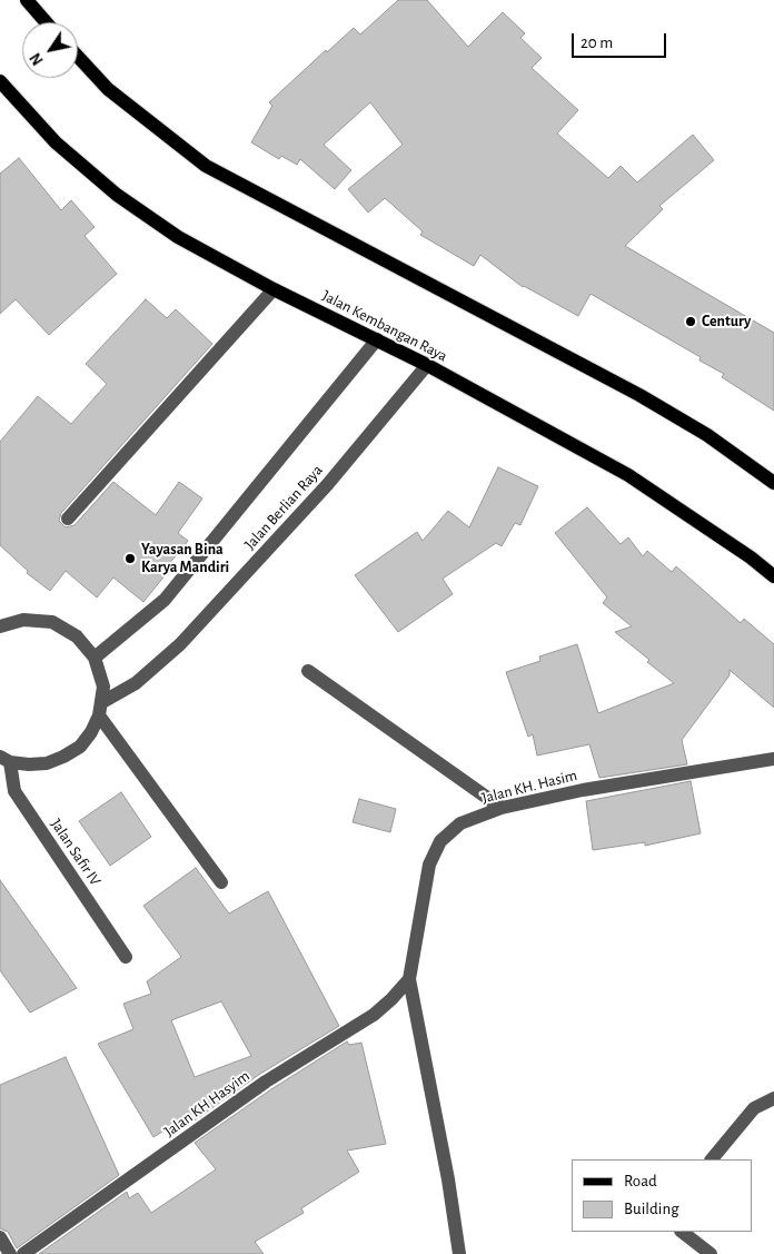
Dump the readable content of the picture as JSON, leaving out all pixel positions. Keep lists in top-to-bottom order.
{
  "streets": {
    "main road": ["Jalan Kembangan Raya"],
    "street": [
      "Jalan Berlian Raya",
      "Jalan KH. Hasim",
      "Jalan Safir IV",
      "Jalan KH Hasyim"
    ]
  },
  "crossings": [
    ["Jalan Kembangan Raya", "Jalan Berlian Raya"],
    ["Jalan KH. Hasim", "Jalan KH Hasyim"]
  ],
  "places": ["Century", "Yayasan Bina Karya Mandiri"],
  "legend": ["Road", "Building"],
  "scale_bar": "20 m",
  "north": "bottom left"
}
